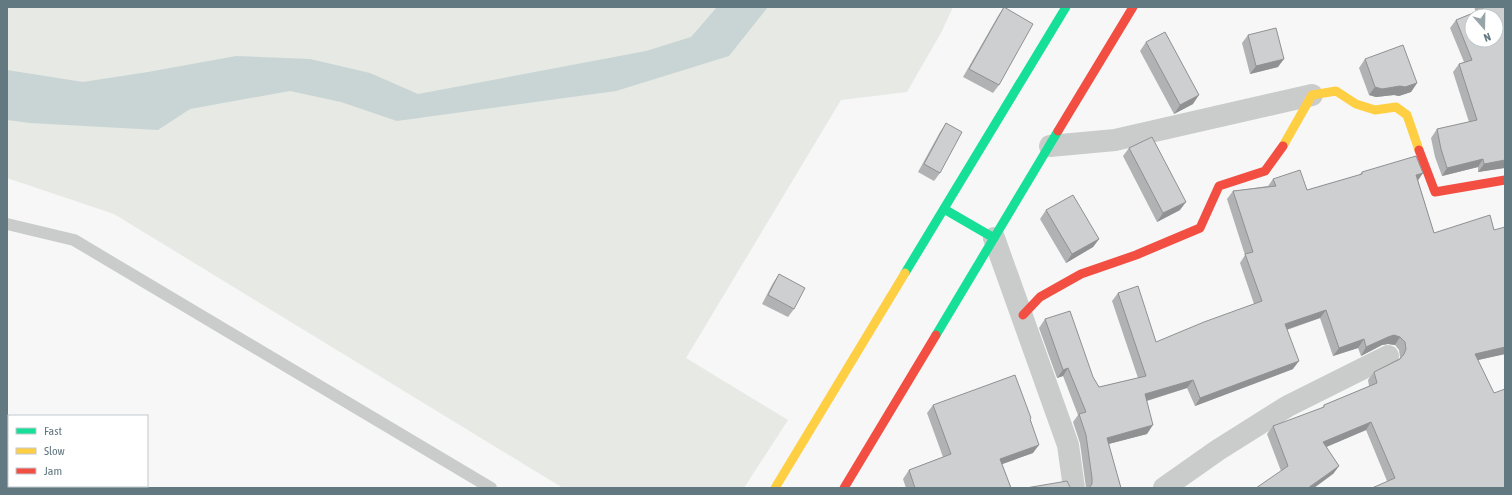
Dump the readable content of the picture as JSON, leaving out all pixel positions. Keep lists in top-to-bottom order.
{
  "legend": ["Fast", "Slow", "Jam"],
  "north": "bottom"
}
